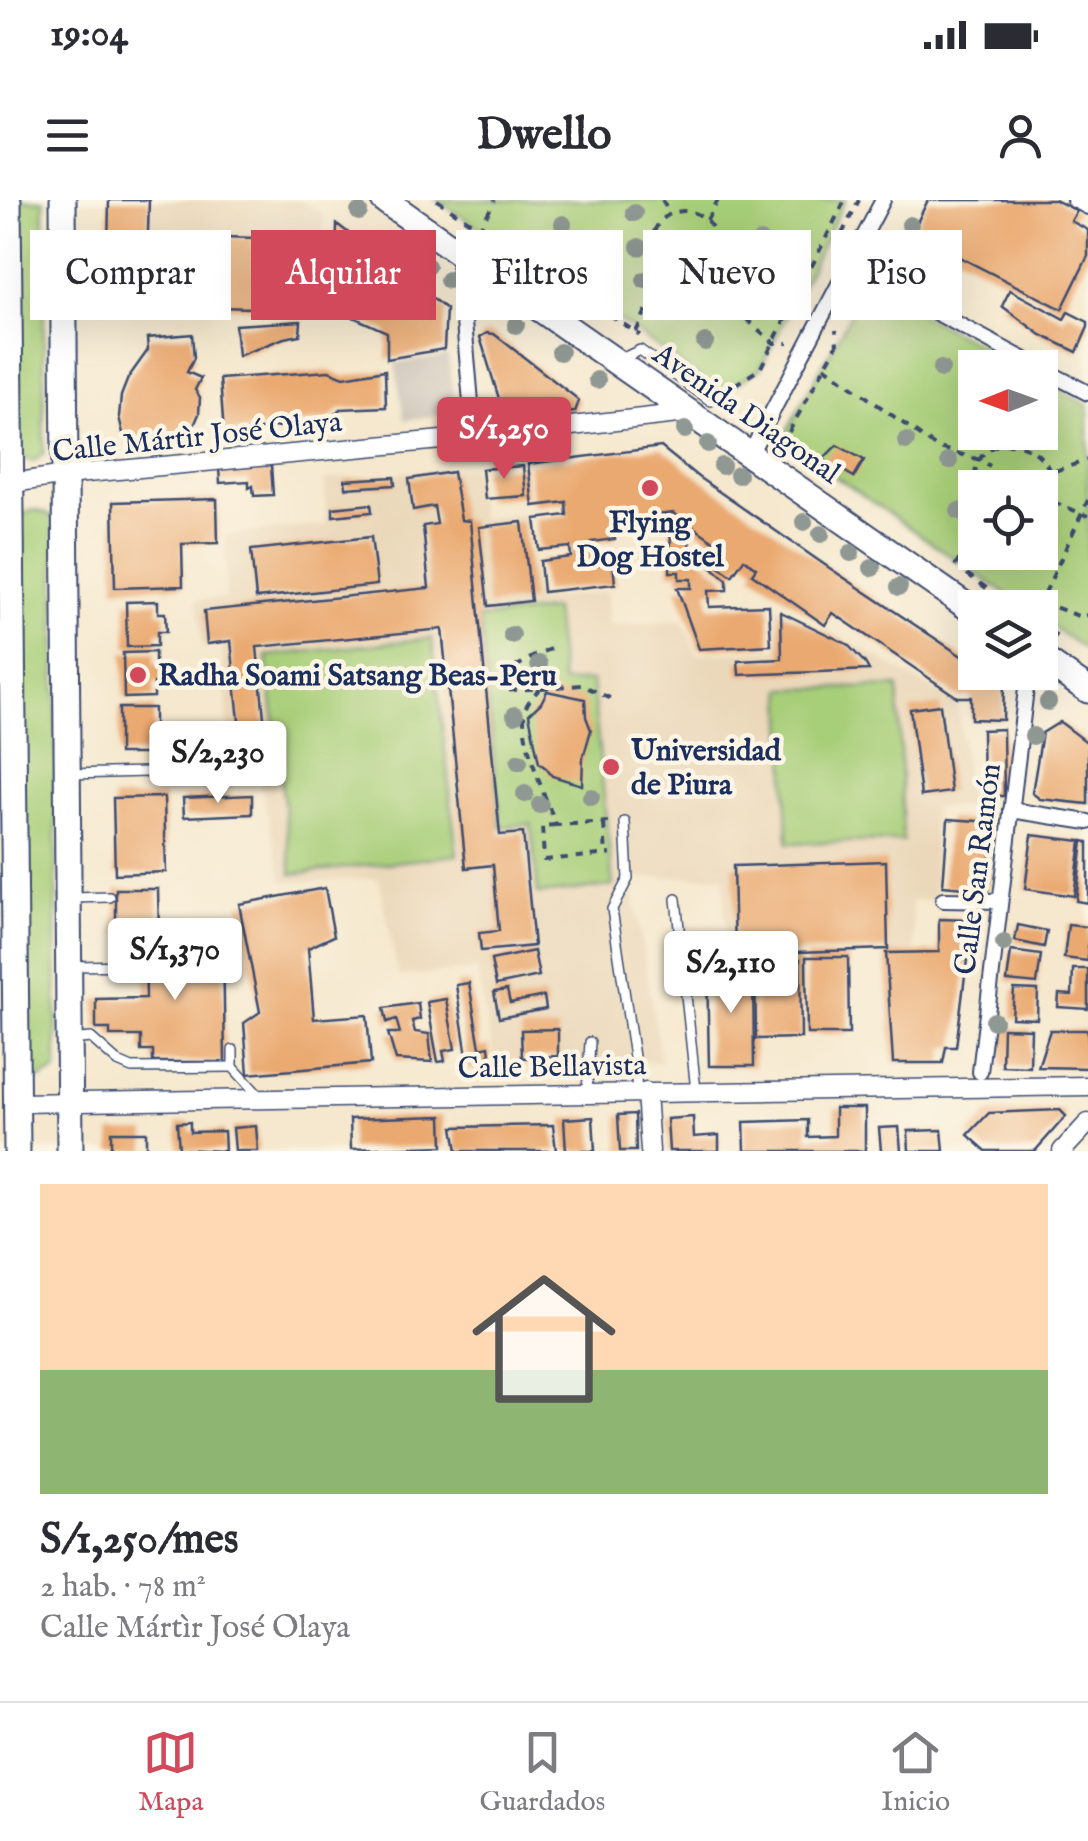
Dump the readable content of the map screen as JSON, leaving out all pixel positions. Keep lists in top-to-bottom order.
{
  "streets": {
    "main road": ["Avenida Diagonal"],
    "street": ["Calle Mártìr José Olaya", "Calle San Ramón", "Calle Bellavista"]
  },
  "crossings": [
    ["Avenida Diagonal", "Calle Mártìr José Olaya"]
  ],
  "places": ["Flying Dog Hostel", "Radha Soami Satsang Beas-Peru", "Universidad de Piura"],
  "north": "left",
  "page": {
    "status": "19:04",
    "header": "Dwello",
    "chip": [
      "Comprar",
      "Alquilar",
      "Filtros",
      "Nuevo",
      "Piso"
    ],
    "price": [
      "S/1,250",
      "S/2,230",
      "S/1,370",
      "S/2,110"
    ],
    "list": [
      {
        "name": "S/1,250/mes",
        "note": "2 hab. · 78 m² · Calle Mártìr José Olaya"
      }
    ],
    "tabs": ["Mapa", "Guardados", "Inicio"]
  }
}
